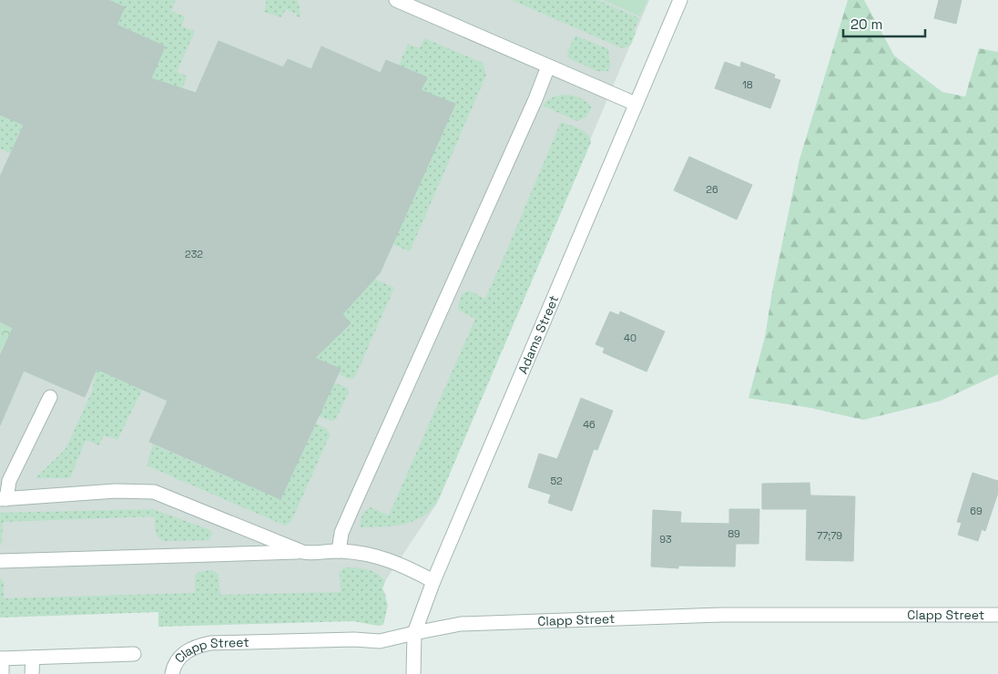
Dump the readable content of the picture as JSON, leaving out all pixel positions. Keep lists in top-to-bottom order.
{
  "streets": {
    "street": ["Adams Street", "Clapp Street"]
  },
  "crossings": [
    ["Adams Street", "Clapp Street"]
  ],
  "house_numbers": [
    "18",
    "26",
    "232",
    "40",
    "46",
    "52",
    "69",
    "89",
    "77;79",
    "93"
  ],
  "scale_bar": "20 m"
}
